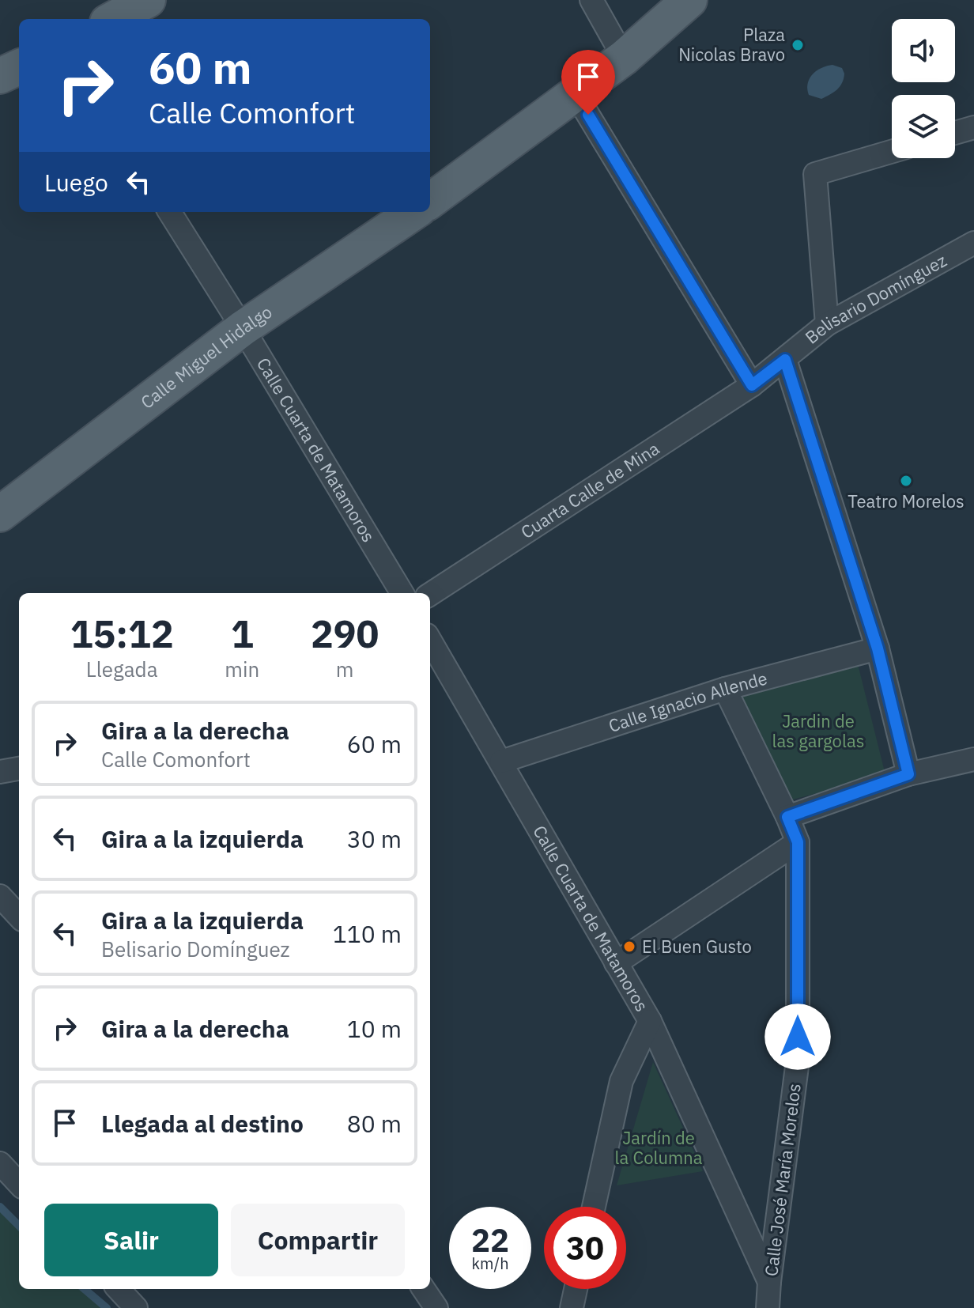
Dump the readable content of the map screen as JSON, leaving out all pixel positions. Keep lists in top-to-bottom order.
{
  "streets": {
    "main road": ["Calle Miguel Hidalgo"],
    "street": [
      "Belisario Domínguez",
      "Calle Cuarta de Matamoros",
      "Cuarta Calle de Mina",
      "Calle Ignacio Allende",
      "Calle José María Morelos"
    ]
  },
  "crossings": [
    ["Belisario Domínguez", "Cuarta Calle de Mina"],
    ["Calle Miguel Hidalgo", "Calle Cuarta de Matamoros"],
    ["Calle Cuarta de Matamoros", "Calle Ignacio Allende"],
    ["Calle Ignacio Allende", "Calle José María Morelos"]
  ],
  "parks": ["Jardin de las gargolas", "Jardín de la Columna"],
  "places": ["Plaza Nicolas Bravo", "Teatro Morelos", "El Buen Gusto"],
  "page": {
    "turn": ["60 m", "Calle Comonfort"],
    "then": "Luego",
    "eta": [
      "15:12",
      "Llegada",
      "1",
      "min",
      "290",
      "m"
    ],
    "list": [
      {
        "name": "Gira a la derecha",
        "note": "Calle Comonfort",
        "value": "60 m"
      },
      {
        "name": "Gira a la izquierda",
        "value": "30 m"
      },
      {
        "name": "Gira a la izquierda",
        "note": "Belisario Domínguez",
        "value": "110 m"
      },
      {
        "name": "Gira a la derecha",
        "value": "10 m"
      },
      {
        "name": "Llegada al destino",
        "value": "80 m"
      }
    ],
    "buttons": ["Salir", "Compartir"],
    "speed": "22 km/h",
    "limit": "30"
  }
}
